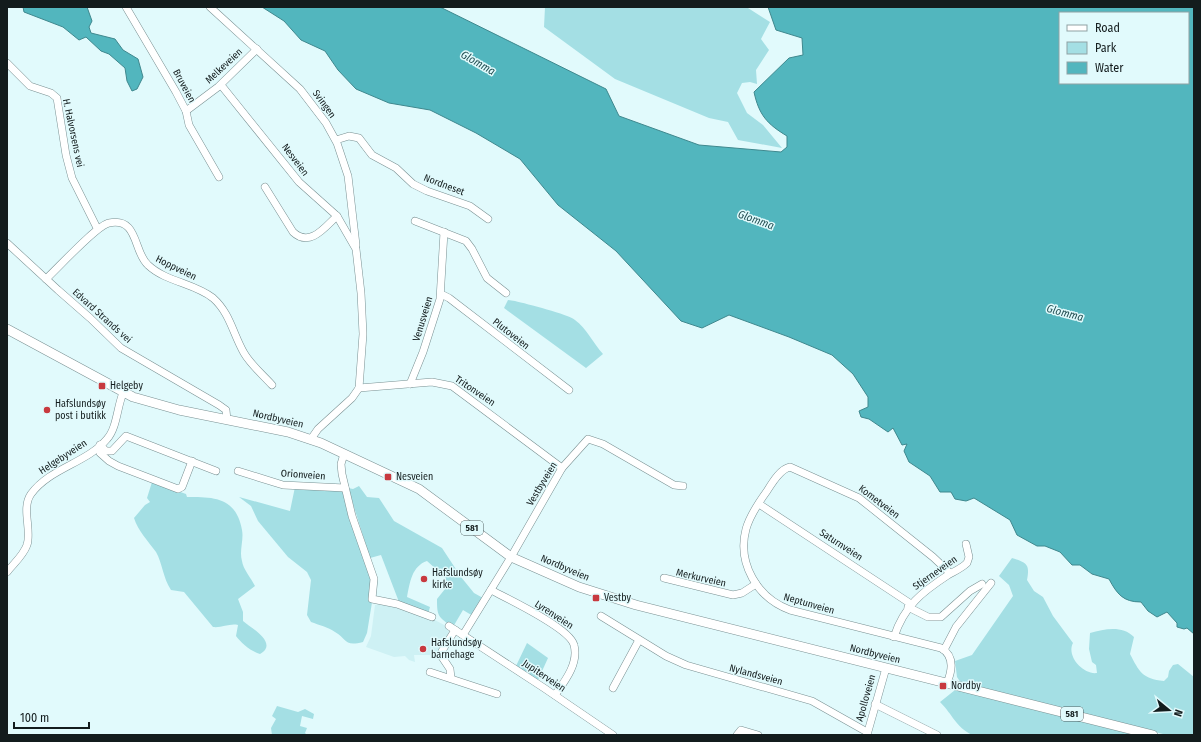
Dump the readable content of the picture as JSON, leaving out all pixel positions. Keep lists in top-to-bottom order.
{
  "streets": {
    "main road": ["Nordbyveien", "581"],
    "street": [
      "Melkeveien",
      "Bruveien",
      "Svingen",
      "H. Halvorsens vei",
      "Nesveien",
      "Nordneset",
      "Hoppveien",
      "Edvard Strands vei",
      "Venusveien",
      "Plutoveien",
      "Tritonveien",
      "Helgebyveien",
      "Orionveien",
      "Vestbyveien",
      "Kometveien",
      "Saturnveien",
      "Stjerneveien",
      "Merkurveien",
      "Neptunveien",
      "Lyrenveien",
      "Nylandsveien",
      "Jupiterveien",
      "Apolloveien"
    ]
  },
  "crossings": [
    ["Melkeveien", "Bruveien"],
    ["Melkeveien", "Svingen"],
    ["Melkeveien", "Nesveien"],
    ["Svingen", "Nesveien"],
    ["Svingen", "Nordneset"],
    ["H. Halvorsens vei", "Hoppveien"],
    ["Nesveien", "Tritonveien"],
    ["Edvard Strands vei", "Nordbyveien"],
    ["Venusveien", "Plutoveien"],
    ["Venusveien", "Tritonveien"],
    ["Tritonveien", "Vestbyveien"],
    ["Nordbyveien", "Helgebyveien"],
    ["Nordbyveien", "Vestbyveien"],
    ["Nordbyveien", "Apolloveien"],
    ["Vestbyveien", "Lyrenveien"],
    ["Vestbyveien", "Jupiterveien"],
    ["Kometveien", "Stjerneveien"],
    ["Kometveien", "Neptunveien"],
    ["Saturnveien", "Stjerneveien"],
    ["Saturnveien", "Neptunveien"],
    ["Stjerneveien", "Neptunveien"],
    ["Merkurveien", "Neptunveien"],
    ["Lyrenveien", "Jupiterveien"],
    ["Nylandsveien", "Apolloveien"]
  ],
  "water": ["Glomma"],
  "places": {
    "transit": [
      "Helgeby",
      "Nesveien",
      "Vestby",
      "Nordby"
    ],
    "other": ["Hafslundsøy post i butikk", "Hafslundsøy kirke", "Hafslundsøy barnehage"]
  },
  "legend": ["Road", "Park", "Water"],
  "scale_bar": "100 m",
  "north": "right"
}
